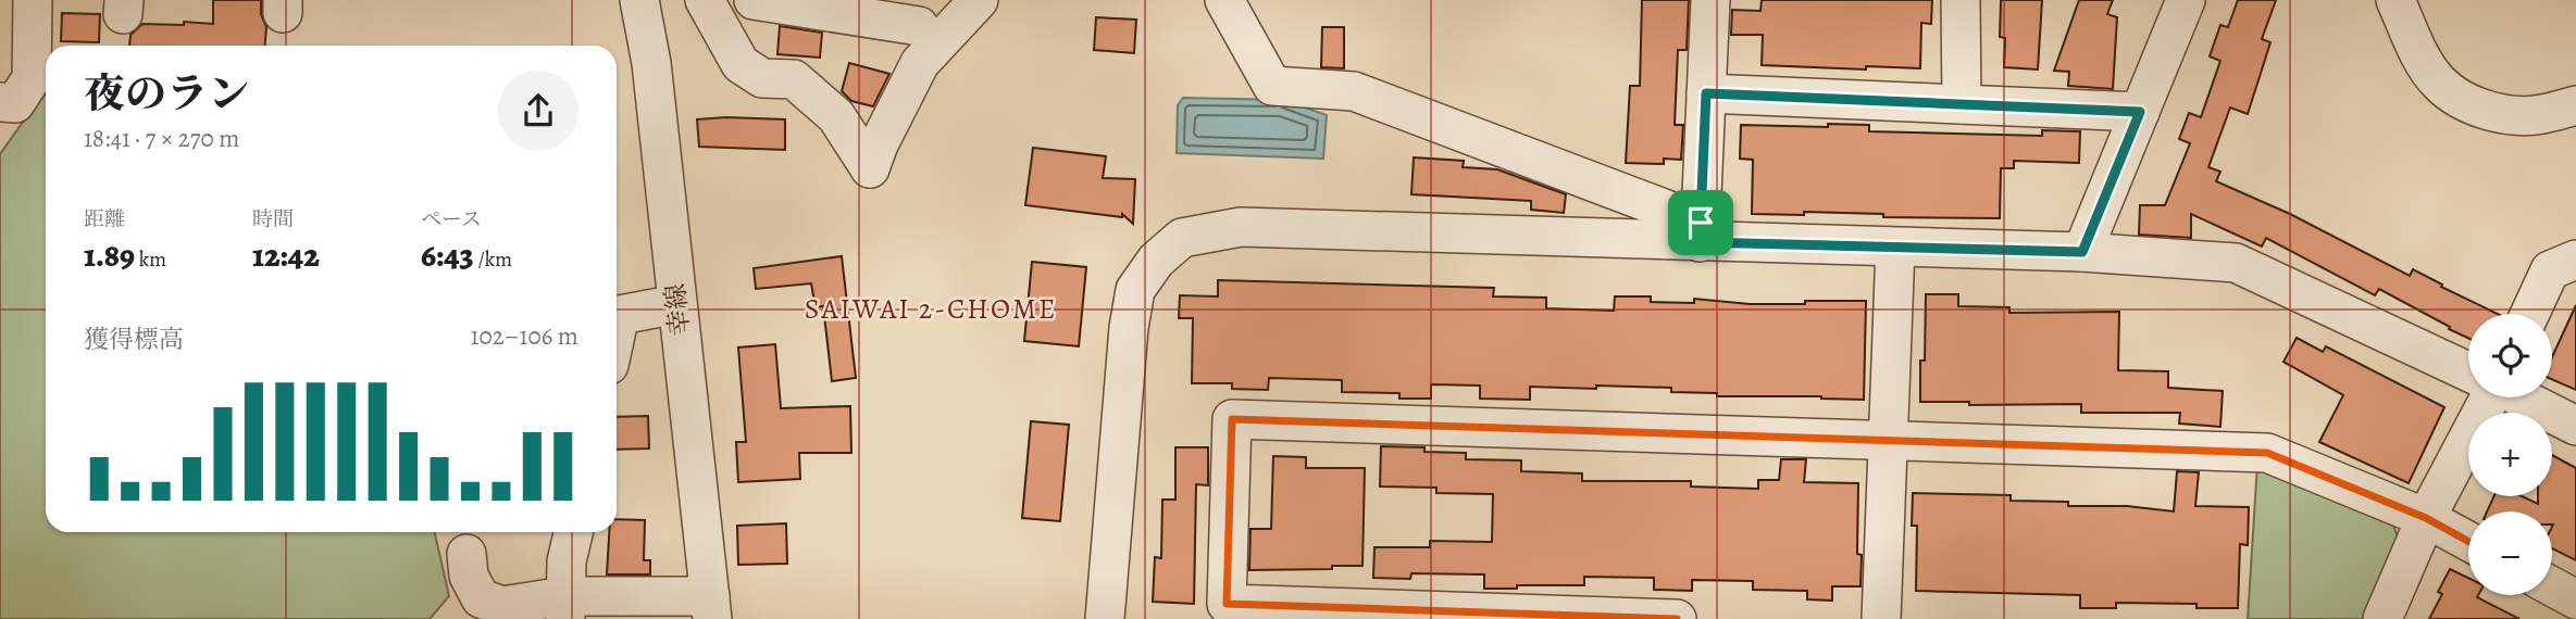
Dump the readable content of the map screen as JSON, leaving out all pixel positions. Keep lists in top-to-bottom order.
{
  "streets": {
    "street": ["幸線"]
  },
  "districts": ["SAIWAI 2-CHOME"],
  "page": {
    "heading": ["夜のラン", "18:41 · 7 × 270 m"],
    "stats": [
      ["距離", "1.89 km"],
      ["時間", "12:42"],
      ["ペース", "6:43 /km"]
    ],
    "chart": ["獲得標高", "102–106 m"],
    "map_buttons": ["+", "−"]
  }
}
